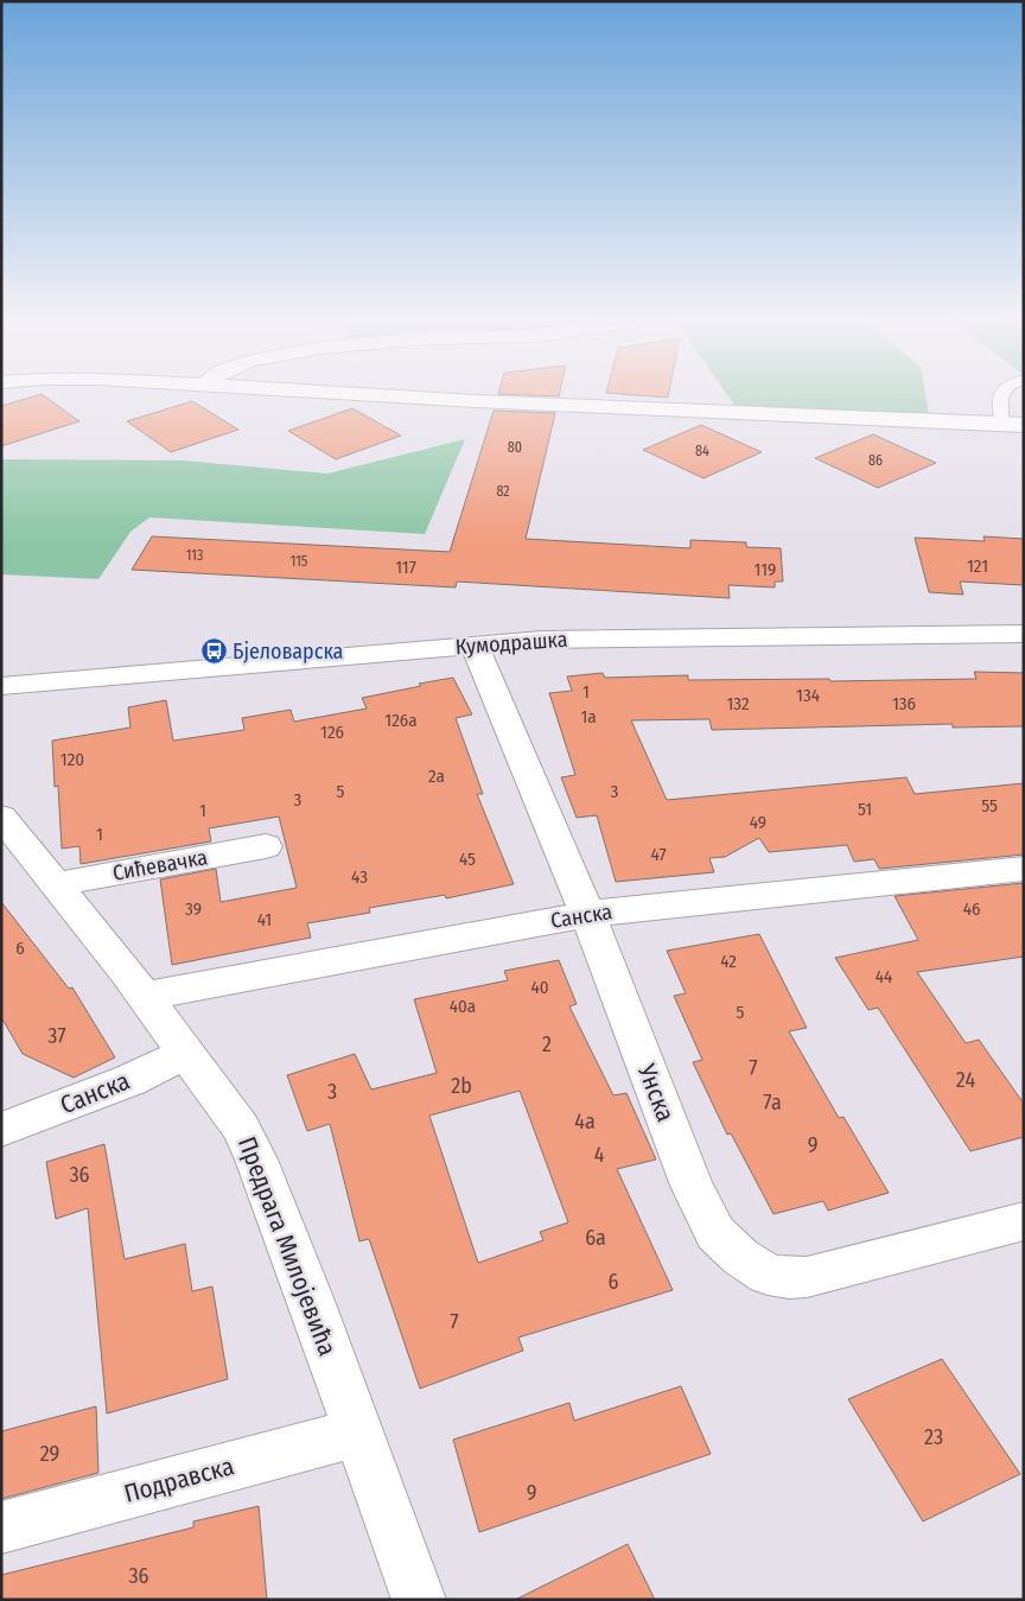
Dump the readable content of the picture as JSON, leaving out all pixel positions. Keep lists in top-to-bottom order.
{
  "streets": {
    "street": [
      "Кумодрашка",
      "Сићевачка",
      "Санска",
      "Унска",
      "Предрага Милојевића",
      "Подравска"
    ]
  },
  "crossings": [
    ["Кумодрашка", "Унска"],
    ["Сићевачка", "Предрага Милојевића"],
    ["Санска", "Унска"],
    ["Санска", "Предрага Милојевића"],
    ["Предрага Милојевића", "Подравска"]
  ],
  "places": {
    "bus stop": ["Бјеловарска"]
  },
  "house_numbers": [
    "80",
    "84",
    "86",
    "82",
    "113",
    "115",
    "121",
    "117",
    "119",
    "1",
    "134",
    "132",
    "136",
    "1a",
    "126a",
    "126",
    "120",
    "2a",
    "5",
    "3",
    "3",
    "55",
    "51",
    "1",
    "49",
    "1",
    "47",
    "45",
    "43",
    "39",
    "46",
    "41",
    "6",
    "42",
    "44",
    "40",
    "40a",
    "5",
    "37",
    "2",
    "7",
    "24",
    "2b",
    "3",
    "7a",
    "4a",
    "9",
    "4",
    "36",
    "6a",
    "6",
    "7",
    "23",
    "29",
    "9",
    "36"
  ]
}
